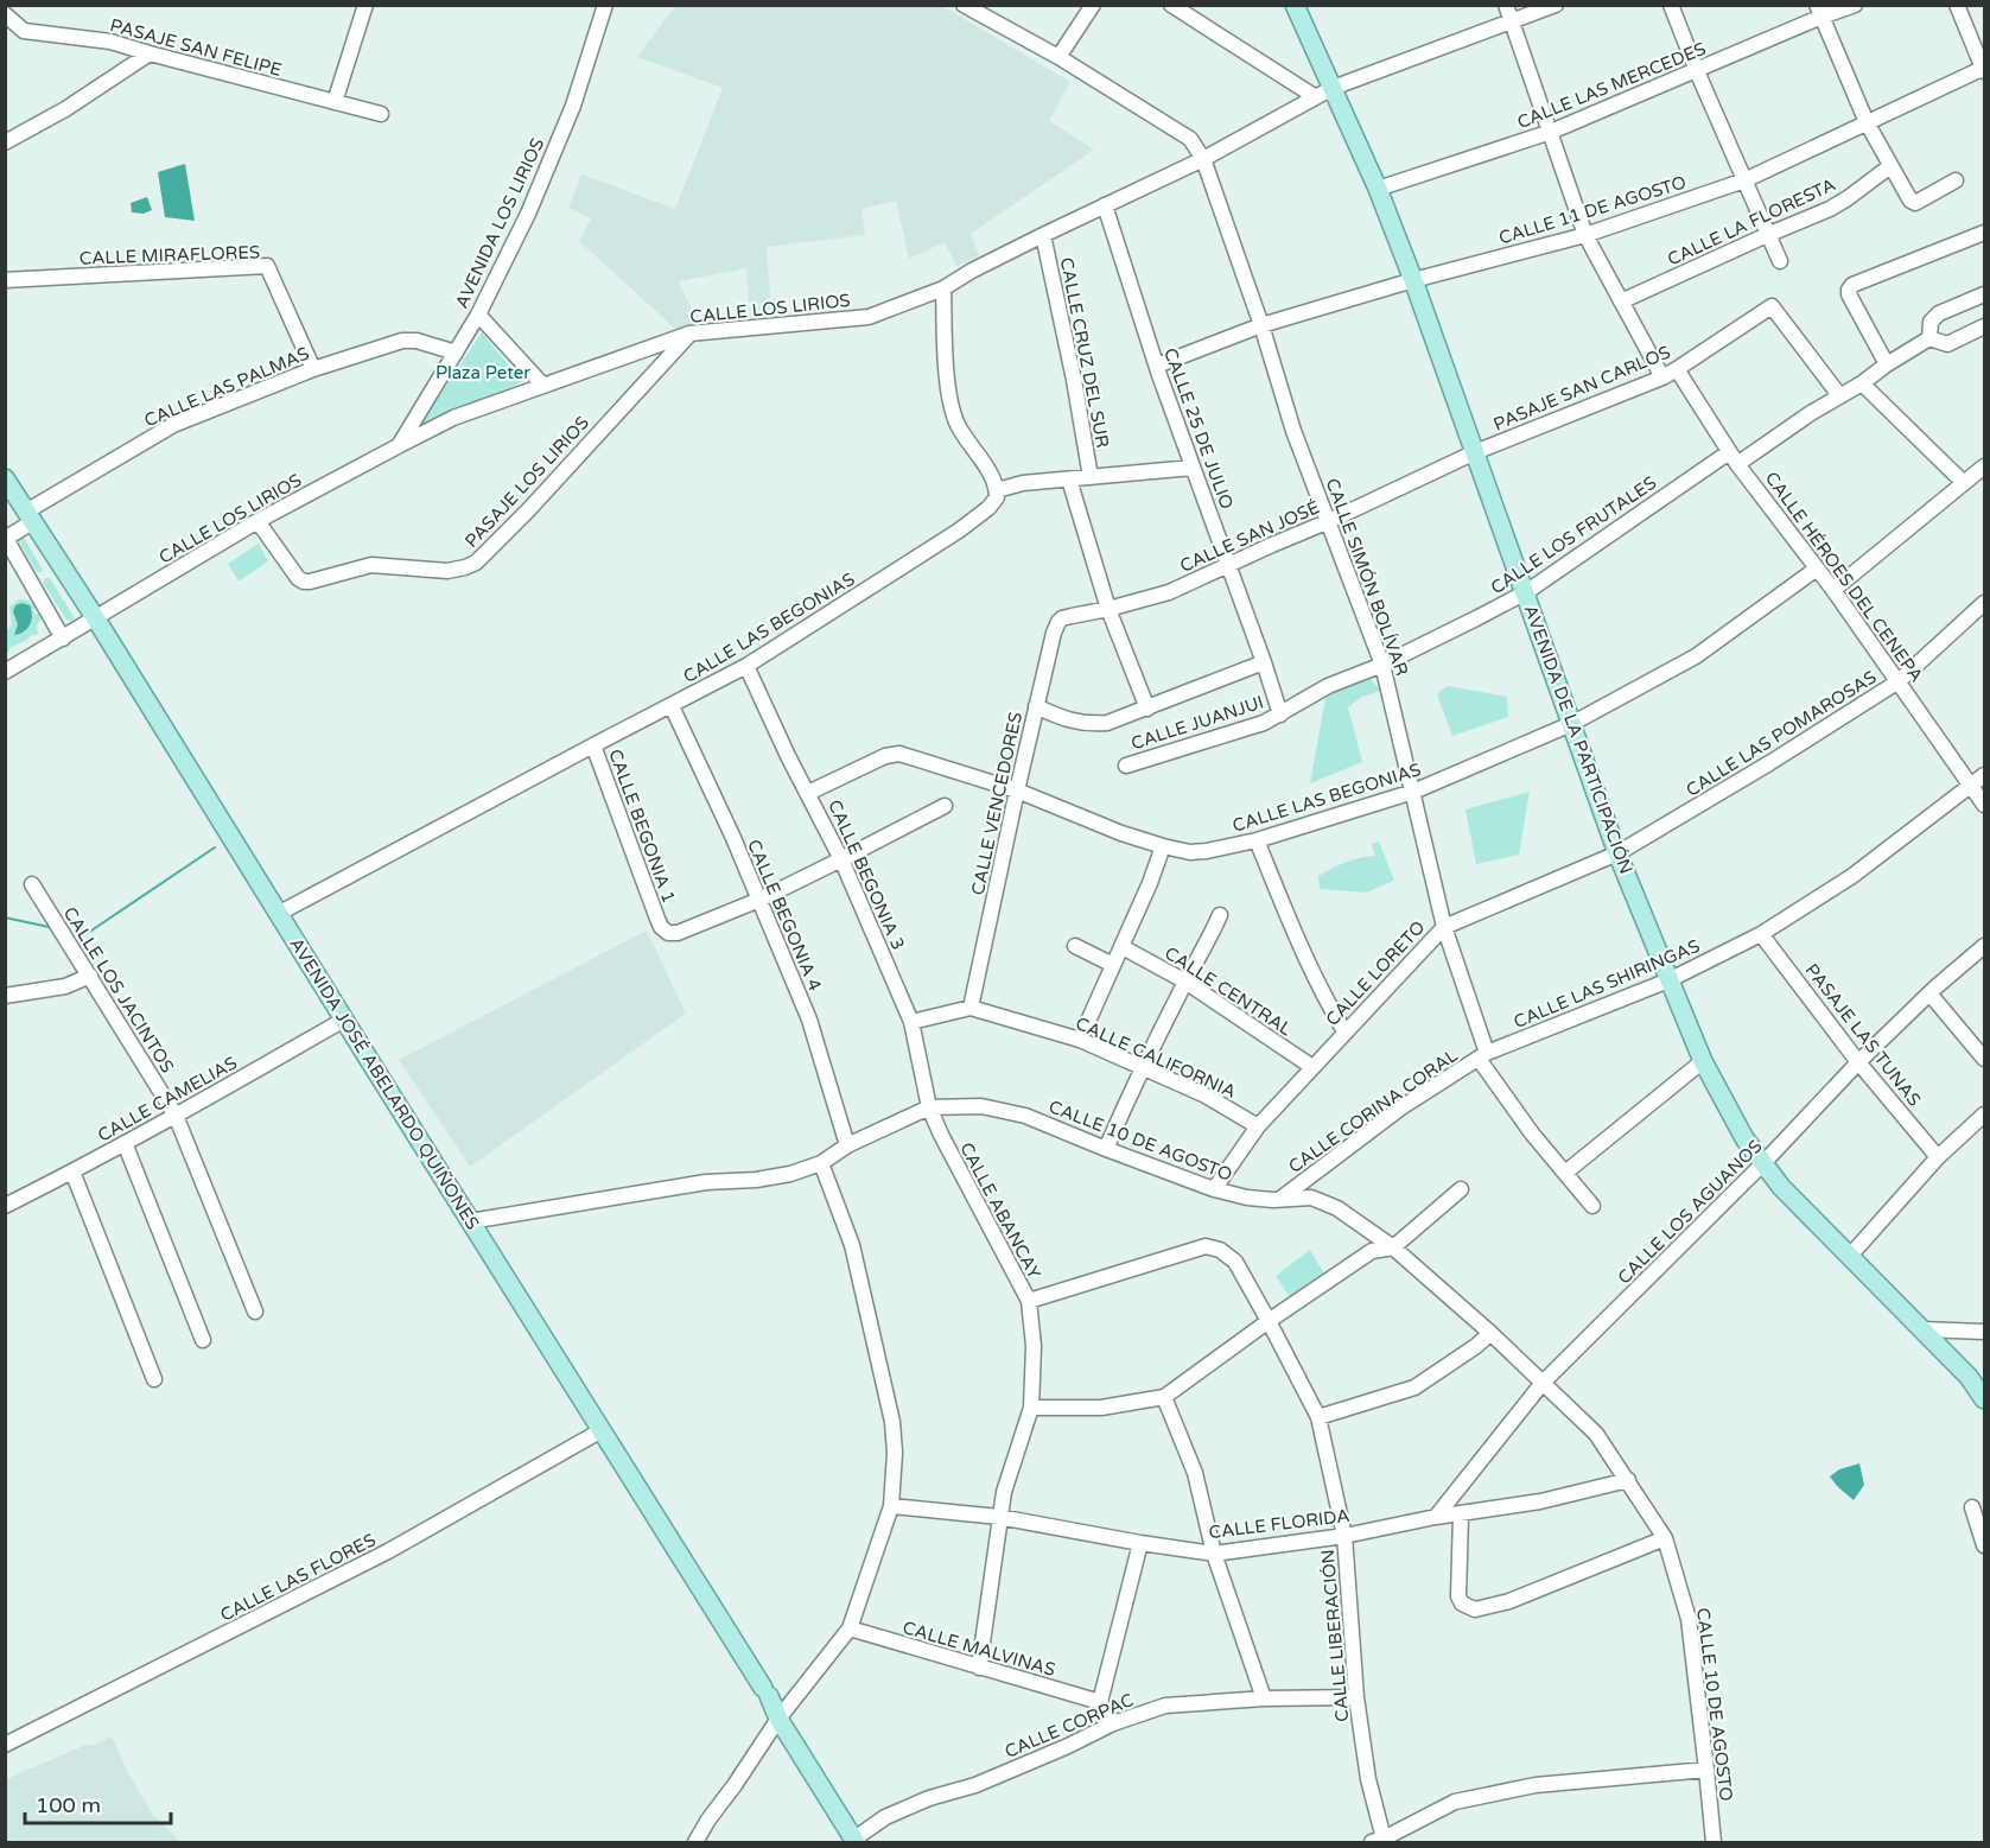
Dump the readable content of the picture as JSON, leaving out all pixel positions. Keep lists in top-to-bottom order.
{
  "streets": {
    "main road": ["AVENIDA DE LA PARTICIPACIÓN", "AVENIDA JOSÉ ABELARDO QUIÑONES"],
    "street": [
      "PASAJE SAN FELIPE",
      "CALLE LAS MERCEDES",
      "CALLE 11 DE AGOSTO",
      "CALLE LA FLORESTA",
      "AVENIDA LOS LIRIOS",
      "CALLE MIRAFLORES",
      "CALLE LOS LIRIOS",
      "CALLE CRUZ DEL SUR",
      "CALLE LAS PALMAS",
      "PASAJE SAN CARLOS",
      "CALLE 25 DE JULIO",
      "PASAJE LOS LIRIOS",
      "CALLE LOS FRUTALES",
      "CALLE SAN JOSÉ",
      "CALLE SIMÓN BOLÍVAR",
      "CALLE HÉROES DEL CENEPA",
      "CALLE LAS BEGONIAS",
      "CALLE JUANJUI",
      "CALLE LAS POMAROSAS",
      "CALLE VENCEDORES",
      "CALLE BEGONIA 1",
      "CALLE BEGONIA 3",
      "CALLE BEGONIA 4",
      "CALLE LORETO",
      "CALLE LAS SHIRINGAS",
      "CALLE LOS JACINTOS",
      "CALLE CENTRAL",
      "PASAJE LAS TUNAS",
      "CALLE CALIFORNIA",
      "CALLE CAMELIAS",
      "CALLE CORINA CORAL",
      "CALLE 10 DE AGOSTO",
      "CALLE ABANCAY",
      "CALLE LOS AGUANOS",
      "CALLE FLORIDA",
      "CALLE LAS FLORES",
      "CALLE LIBERACIÓN",
      "CALLE MALVINAS",
      "CALLE CORPAC"
    ]
  },
  "crossings": [
    ["CALLE LAS MERCEDES", "AVENIDA DE LA PARTICIPACIÓN"],
    ["CALLE 11 DE AGOSTO", "CALLE 25 DE JULIO"],
    ["CALLE 11 DE AGOSTO", "CALLE SIMÓN BOLÍVAR"],
    ["CALLE 11 DE AGOSTO", "AVENIDA DE LA PARTICIPACIÓN"],
    ["AVENIDA LOS LIRIOS", "CALLE LOS LIRIOS"],
    ["AVENIDA LOS LIRIOS", "CALLE LAS PALMAS"],
    ["CALLE MIRAFLORES", "CALLE LAS PALMAS"],
    ["CALLE LOS LIRIOS", "CALLE CRUZ DEL SUR"],
    ["CALLE LOS LIRIOS", "CALLE 25 DE JULIO"],
    ["CALLE LOS LIRIOS", "PASAJE LOS LIRIOS"],
    ["CALLE LOS LIRIOS", "CALLE SIMÓN BOLÍVAR"],
    ["CALLE LOS LIRIOS", "AVENIDA DE LA PARTICIPACIÓN"],
    ["CALLE LOS LIRIOS", "AVENIDA JOSÉ ABELARDO QUIÑONES"],
    ["CALLE LAS PALMAS", "AVENIDA JOSÉ ABELARDO QUIÑONES"],
    ["PASAJE SAN CARLOS", "CALLE LOS FRUTALES"],
    ["PASAJE SAN CARLOS", "CALLE SAN JOSÉ"],
    ["PASAJE SAN CARLOS", "CALLE HÉROES DEL CENEPA"],
    ["PASAJE SAN CARLOS", "AVENIDA DE LA PARTICIPACIÓN"],
    ["CALLE 25 DE JULIO", "CALLE LOS FRUTALES"],
    ["CALLE 25 DE JULIO", "CALLE SAN JOSÉ"],
    ["CALLE 25 DE JULIO", "CALLE JUANJUI"],
    ["CALLE LOS FRUTALES", "CALLE SIMÓN BOLÍVAR"],
    ["CALLE LOS FRUTALES", "CALLE HÉROES DEL CENEPA"],
    ["CALLE LOS FRUTALES", "CALLE JUANJUI"],
    ["CALLE LOS FRUTALES", "AVENIDA DE LA PARTICIPACIÓN"],
    ["CALLE SAN JOSÉ", "CALLE SIMÓN BOLÍVAR"],
    ["CALLE SAN JOSÉ", "AVENIDA DE LA PARTICIPACIÓN"],
    ["CALLE SAN JOSÉ", "CALLE VENCEDORES"],
    ["CALLE SIMÓN BOLÍVAR", "CALLE LAS BEGONIAS"],
    ["CALLE SIMÓN BOLÍVAR", "CALLE LORETO"],
    ["CALLE SIMÓN BOLÍVAR", "CALLE LAS SHIRINGAS"],
    ["CALLE SIMÓN BOLÍVAR", "CALLE CORINA CORAL"],
    ["CALLE HÉROES DEL CENEPA", "CALLE LAS BEGONIAS"],
    ["CALLE HÉROES DEL CENEPA", "CALLE LAS POMAROSAS"],
    ["CALLE HÉROES DEL CENEPA", "CALLE LAS SHIRINGAS"],
    ["CALLE LAS BEGONIAS", "AVENIDA DE LA PARTICIPACIÓN"],
    ["CALLE LAS BEGONIAS", "CALLE VENCEDORES"],
    ["CALLE LAS BEGONIAS", "CALLE BEGONIA 1"],
    ["CALLE LAS BEGONIAS", "CALLE BEGONIA 3"],
    ["CALLE LAS BEGONIAS", "CALLE BEGONIA 4"],
    ["CALLE LAS BEGONIAS", "AVENIDA JOSÉ ABELARDO QUIÑONES"],
    ["CALLE LAS POMAROSAS", "AVENIDA DE LA PARTICIPACIÓN"],
    ["CALLE LAS POMAROSAS", "CALLE LORETO"],
    ["AVENIDA DE LA PARTICIPACIÓN", "CALLE LORETO"],
    ["AVENIDA DE LA PARTICIPACIÓN", "CALLE LAS SHIRINGAS"],
    ["AVENIDA DE LA PARTICIPACIÓN", "CALLE LOS AGUANOS"],
    ["CALLE VENCEDORES", "CALLE CALIFORNIA"],
    ["CALLE BEGONIA 1", "CALLE BEGONIA 4"],
    ["CALLE BEGONIA 3", "CALLE CALIFORNIA"],
    ["CALLE BEGONIA 3", "CALLE 10 DE AGOSTO"],
    ["CALLE BEGONIA 3", "CALLE ABANCAY"],
    ["CALLE BEGONIA 4", "CALLE 10 DE AGOSTO"],
    ["CALLE LORETO", "CALLE CENTRAL"],
    ["CALLE LORETO", "CALLE CALIFORNIA"],
    ["CALLE LORETO", "CALLE 10 DE AGOSTO"],
    ["CALLE LAS SHIRINGAS", "PASAJE LAS TUNAS"],
    ["CALLE LAS SHIRINGAS", "CALLE CORINA CORAL"],
    ["CALLE LOS JACINTOS", "CALLE CAMELIAS"],
    ["PASAJE LAS TUNAS", "CALLE LOS AGUANOS"],
    ["AVENIDA JOSÉ ABELARDO QUIÑONES", "CALLE CAMELIAS"],
    ["AVENIDA JOSÉ ABELARDO QUIÑONES", "CALLE 10 DE AGOSTO"],
    ["AVENIDA JOSÉ ABELARDO QUIÑONES", "CALLE LAS FLORES"],
    ["AVENIDA JOSÉ ABELARDO QUIÑONES", "CALLE CORPAC"],
    ["CALLE CORINA CORAL", "CALLE 10 DE AGOSTO"],
    ["CALLE 10 DE AGOSTO", "CALLE ABANCAY"],
    ["CALLE 10 DE AGOSTO", "CALLE LOS AGUANOS"],
    ["CALLE 10 DE AGOSTO", "CALLE FLORIDA"],
    ["CALLE ABANCAY", "CALLE FLORIDA"],
    ["CALLE ABANCAY", "CALLE LIBERACIÓN"],
    ["CALLE ABANCAY", "CALLE MALVINAS"],
    ["CALLE LOS AGUANOS", "CALLE FLORIDA"],
    ["CALLE FLORIDA", "CALLE LIBERACIÓN"],
    ["CALLE LIBERACIÓN", "CALLE CORPAC"]
  ],
  "parks": ["Plaza Peter"],
  "scale_bar": "100 m"
}
